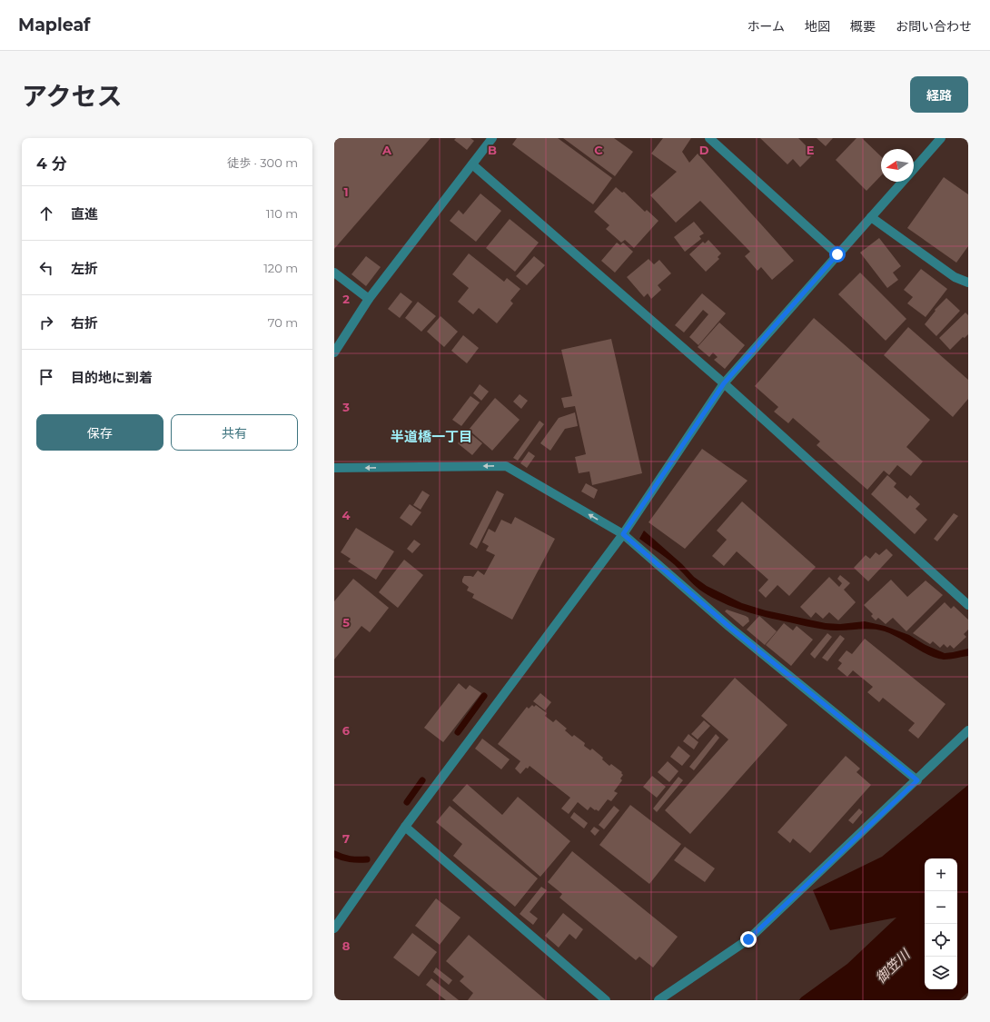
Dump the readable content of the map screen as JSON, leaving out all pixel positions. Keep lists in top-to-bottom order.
{
  "districts": ["半道橋一丁目"],
  "water": ["御笠川"],
  "north": "left",
  "page": {
    "header": "Mapleaf",
    "nav": [
      "ホーム",
      "地図",
      "概要",
      "お問い合わせ"
    ],
    "title": "アクセス",
    "buttons": [
      "経路",
      ["保存", "共有"]
    ],
    "heading": ["4 分", "徒歩 · 300 m"],
    "list": [
      ["直進", "110 m"],
      ["左折", "120 m"],
      ["右折", "70 m"],
      "目的地に到着"
    ],
    "map_buttons": ["+", "−"]
  },
  "grid": {
    "columns": [
      "A",
      "B",
      "C",
      "D",
      "E"
    ],
    "rows": [
      "1",
      "2",
      "3",
      "4",
      "5",
      "6",
      "7",
      "8"
    ]
  }
}
